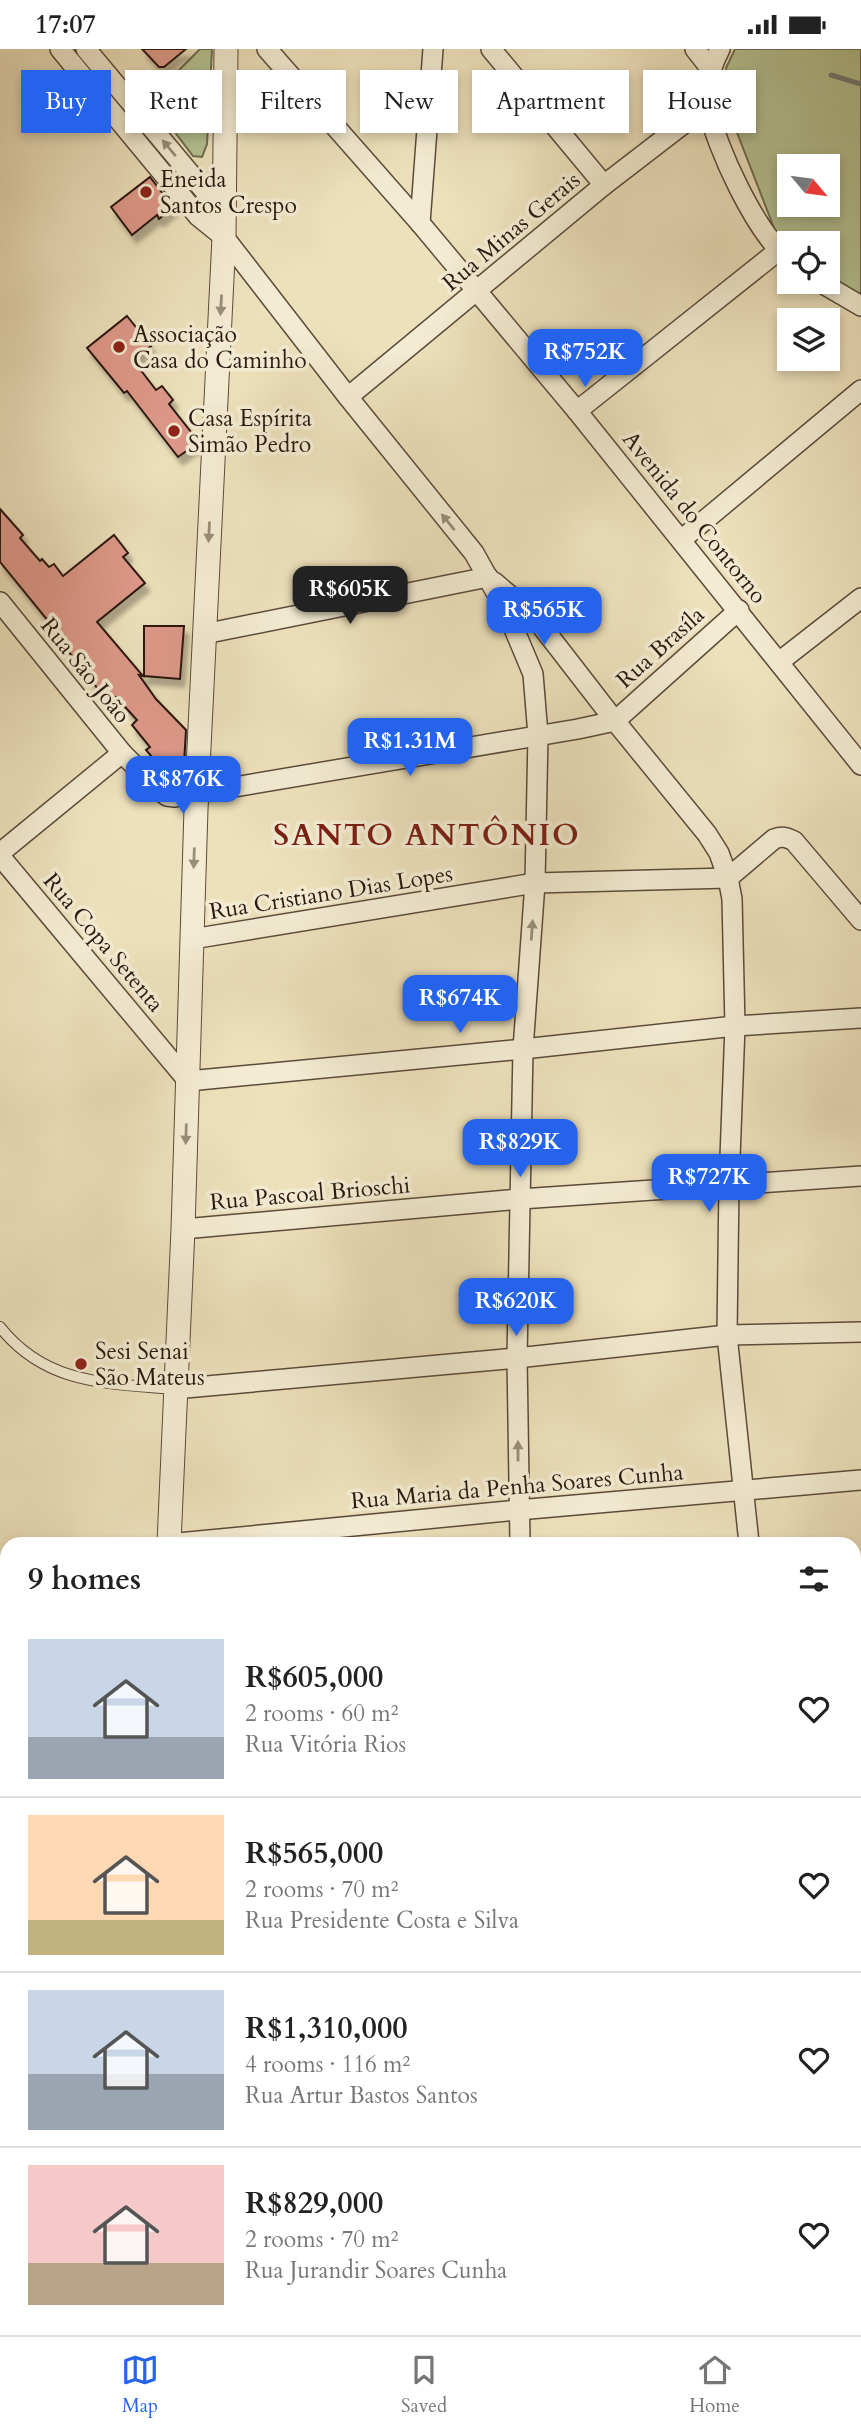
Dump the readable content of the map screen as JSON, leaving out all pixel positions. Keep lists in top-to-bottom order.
{
  "streets": {
    "street": [
      "Rua Minas Gerais",
      "Avenida do Contorno",
      "Rua Brasíla",
      "Rua São João",
      "Rua Cristiano Dias Lopes",
      "Rua Copa Setenta",
      "Rua Pascoal Brioschi",
      "Rua Maria da Penha Soares Cunha"
    ]
  },
  "crossings": [
    ["Rua Minas Gerais", "Avenida do Contorno"],
    ["Avenida do Contorno", "Rua Brasíla"]
  ],
  "districts": ["SANTO ANTÔNIO"],
  "places": [
    "Eneida Santos Crespo",
    "Associação Casa do Caminho",
    "Casa Espírita Simão Pedro",
    "Sesi Senai São Mateus"
  ],
  "north": "bottom right",
  "page": {
    "status": "17:07",
    "chip": [
      "Buy",
      "Rent",
      "Filters",
      "New",
      "Apartment",
      "House"
    ],
    "price": [
      "R$752K",
      "R$605K",
      "R$565K",
      "R$1.31M",
      "R$876K",
      "R$674K",
      "R$829K",
      "R$727K",
      "R$620K"
    ],
    "heading": "9 homes",
    "list": [
      {
        "name": "R$605,000",
        "note": "2 rooms · 60 m² · Rua Vitória Rios"
      },
      {
        "name": "R$565,000",
        "note": "2 rooms · 70 m² · Rua Presidente Costa e Silva"
      },
      {
        "name": "R$1,310,000",
        "note": "4 rooms · 116 m² · Rua Artur Bastos Santos"
      },
      {
        "name": "R$829,000",
        "note": "2 rooms · 70 m² · Rua Jurandir Soares Cunha"
      }
    ],
    "tabs": ["Map", "Saved", "Home"]
  }
}
